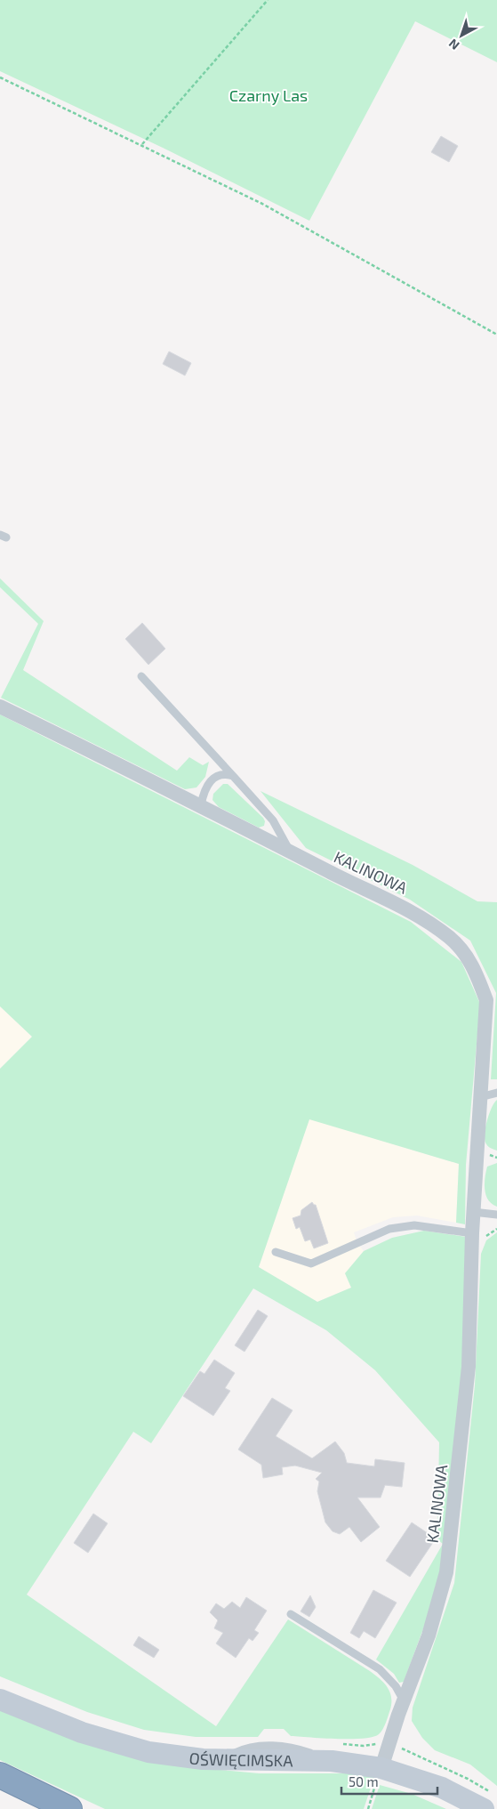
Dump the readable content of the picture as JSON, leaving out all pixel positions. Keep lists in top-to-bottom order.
{
  "streets": {
    "street": ["KALINOWA", "OŚWIĘCIMSKA"]
  },
  "crossings": [
    ["KALINOWA", "OŚWIĘCIMSKA"]
  ],
  "parks": ["Czarny Las"],
  "scale_bar": "50 m",
  "north": "bottom left"
}
